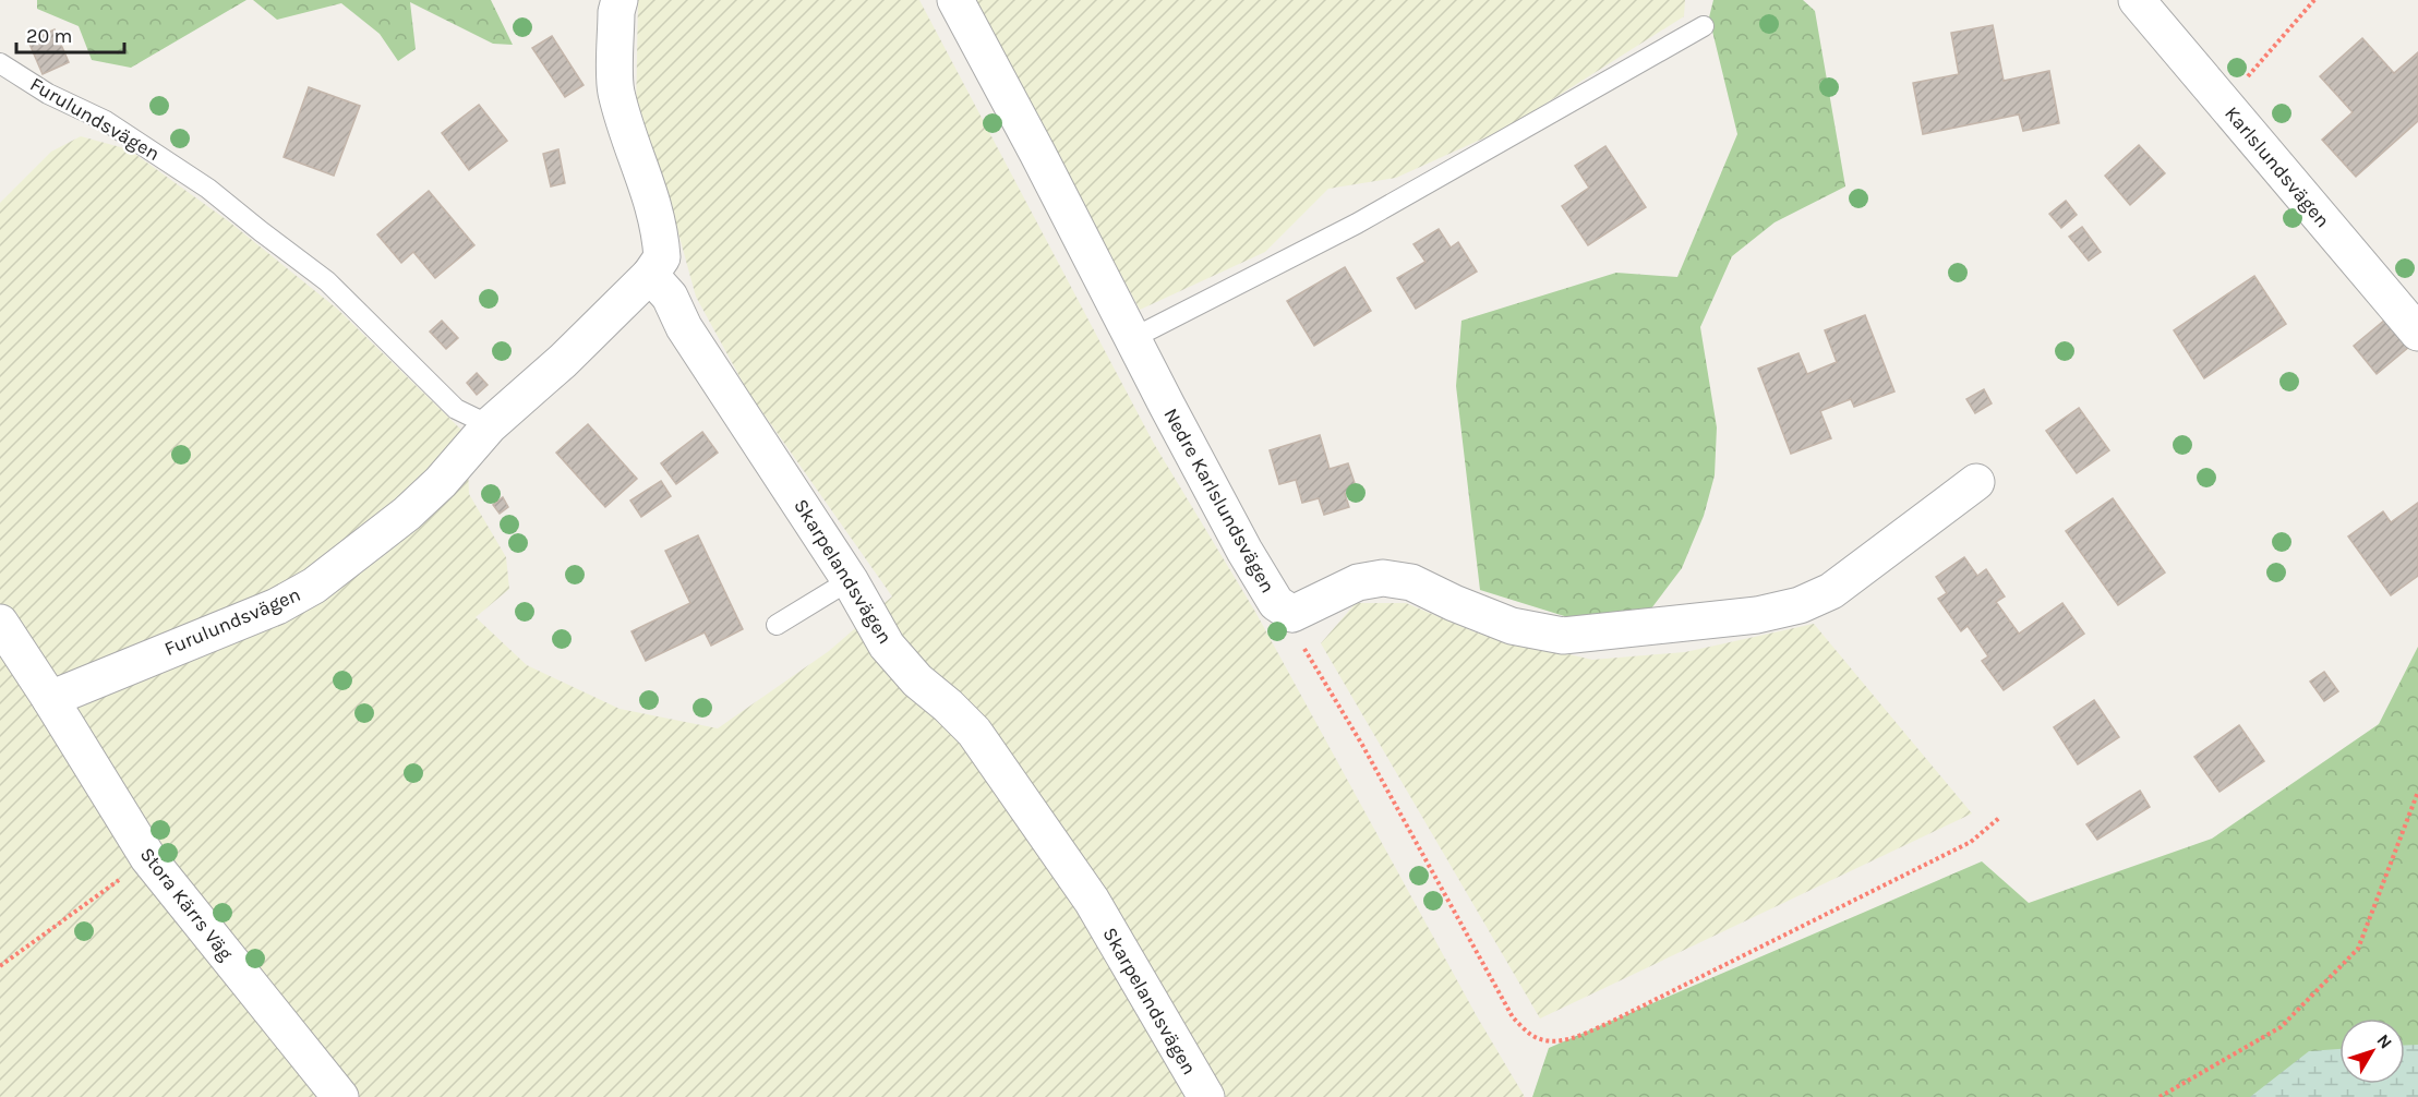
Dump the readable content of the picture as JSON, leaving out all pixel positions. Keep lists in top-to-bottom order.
{
  "streets": {
    "street": [
      "Furulundsvägen",
      "Karlslundsvägen",
      "Nedre Karlslundsvägen",
      "Skarpelandsvägen",
      "Stora Kärrs Väg"
    ]
  },
  "crossings": [
    ["Furulundsvägen", "Skarpelandsvägen"],
    ["Furulundsvägen", "Stora Kärrs Väg"]
  ],
  "scale_bar": "20 m",
  "north": "top right"
}
